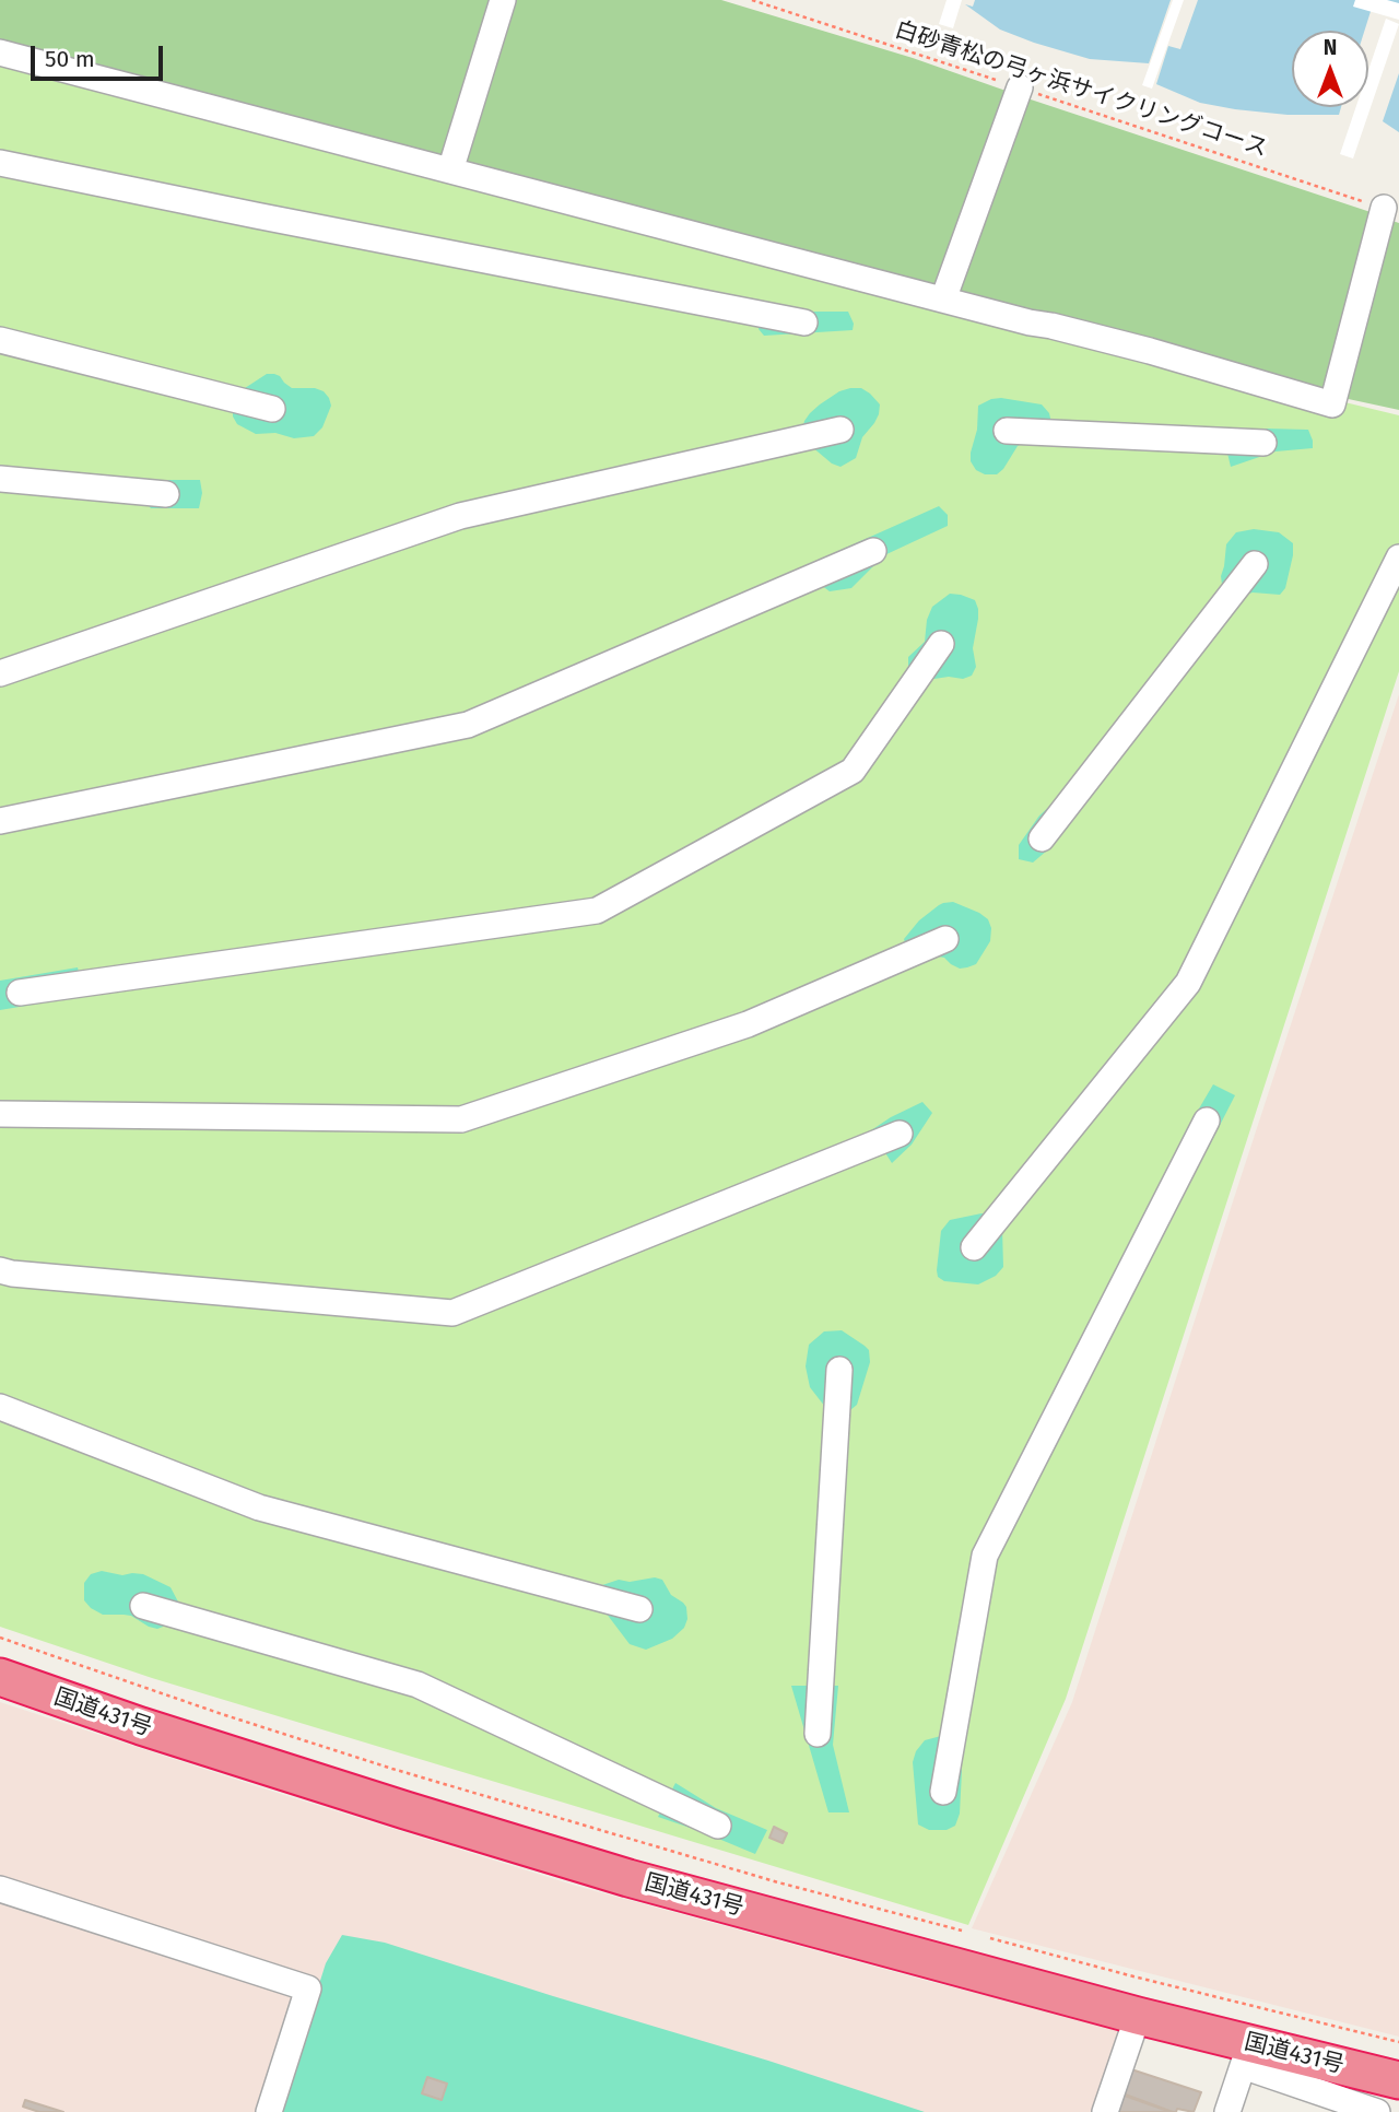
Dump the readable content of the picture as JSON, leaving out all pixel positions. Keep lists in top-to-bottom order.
{
  "streets": {
    "highway": ["国道431号"],
    "path": ["白砂青松の弓ヶ浜サイクリングコース"]
  },
  "scale_bar": "50 m",
  "north": "top"
}
